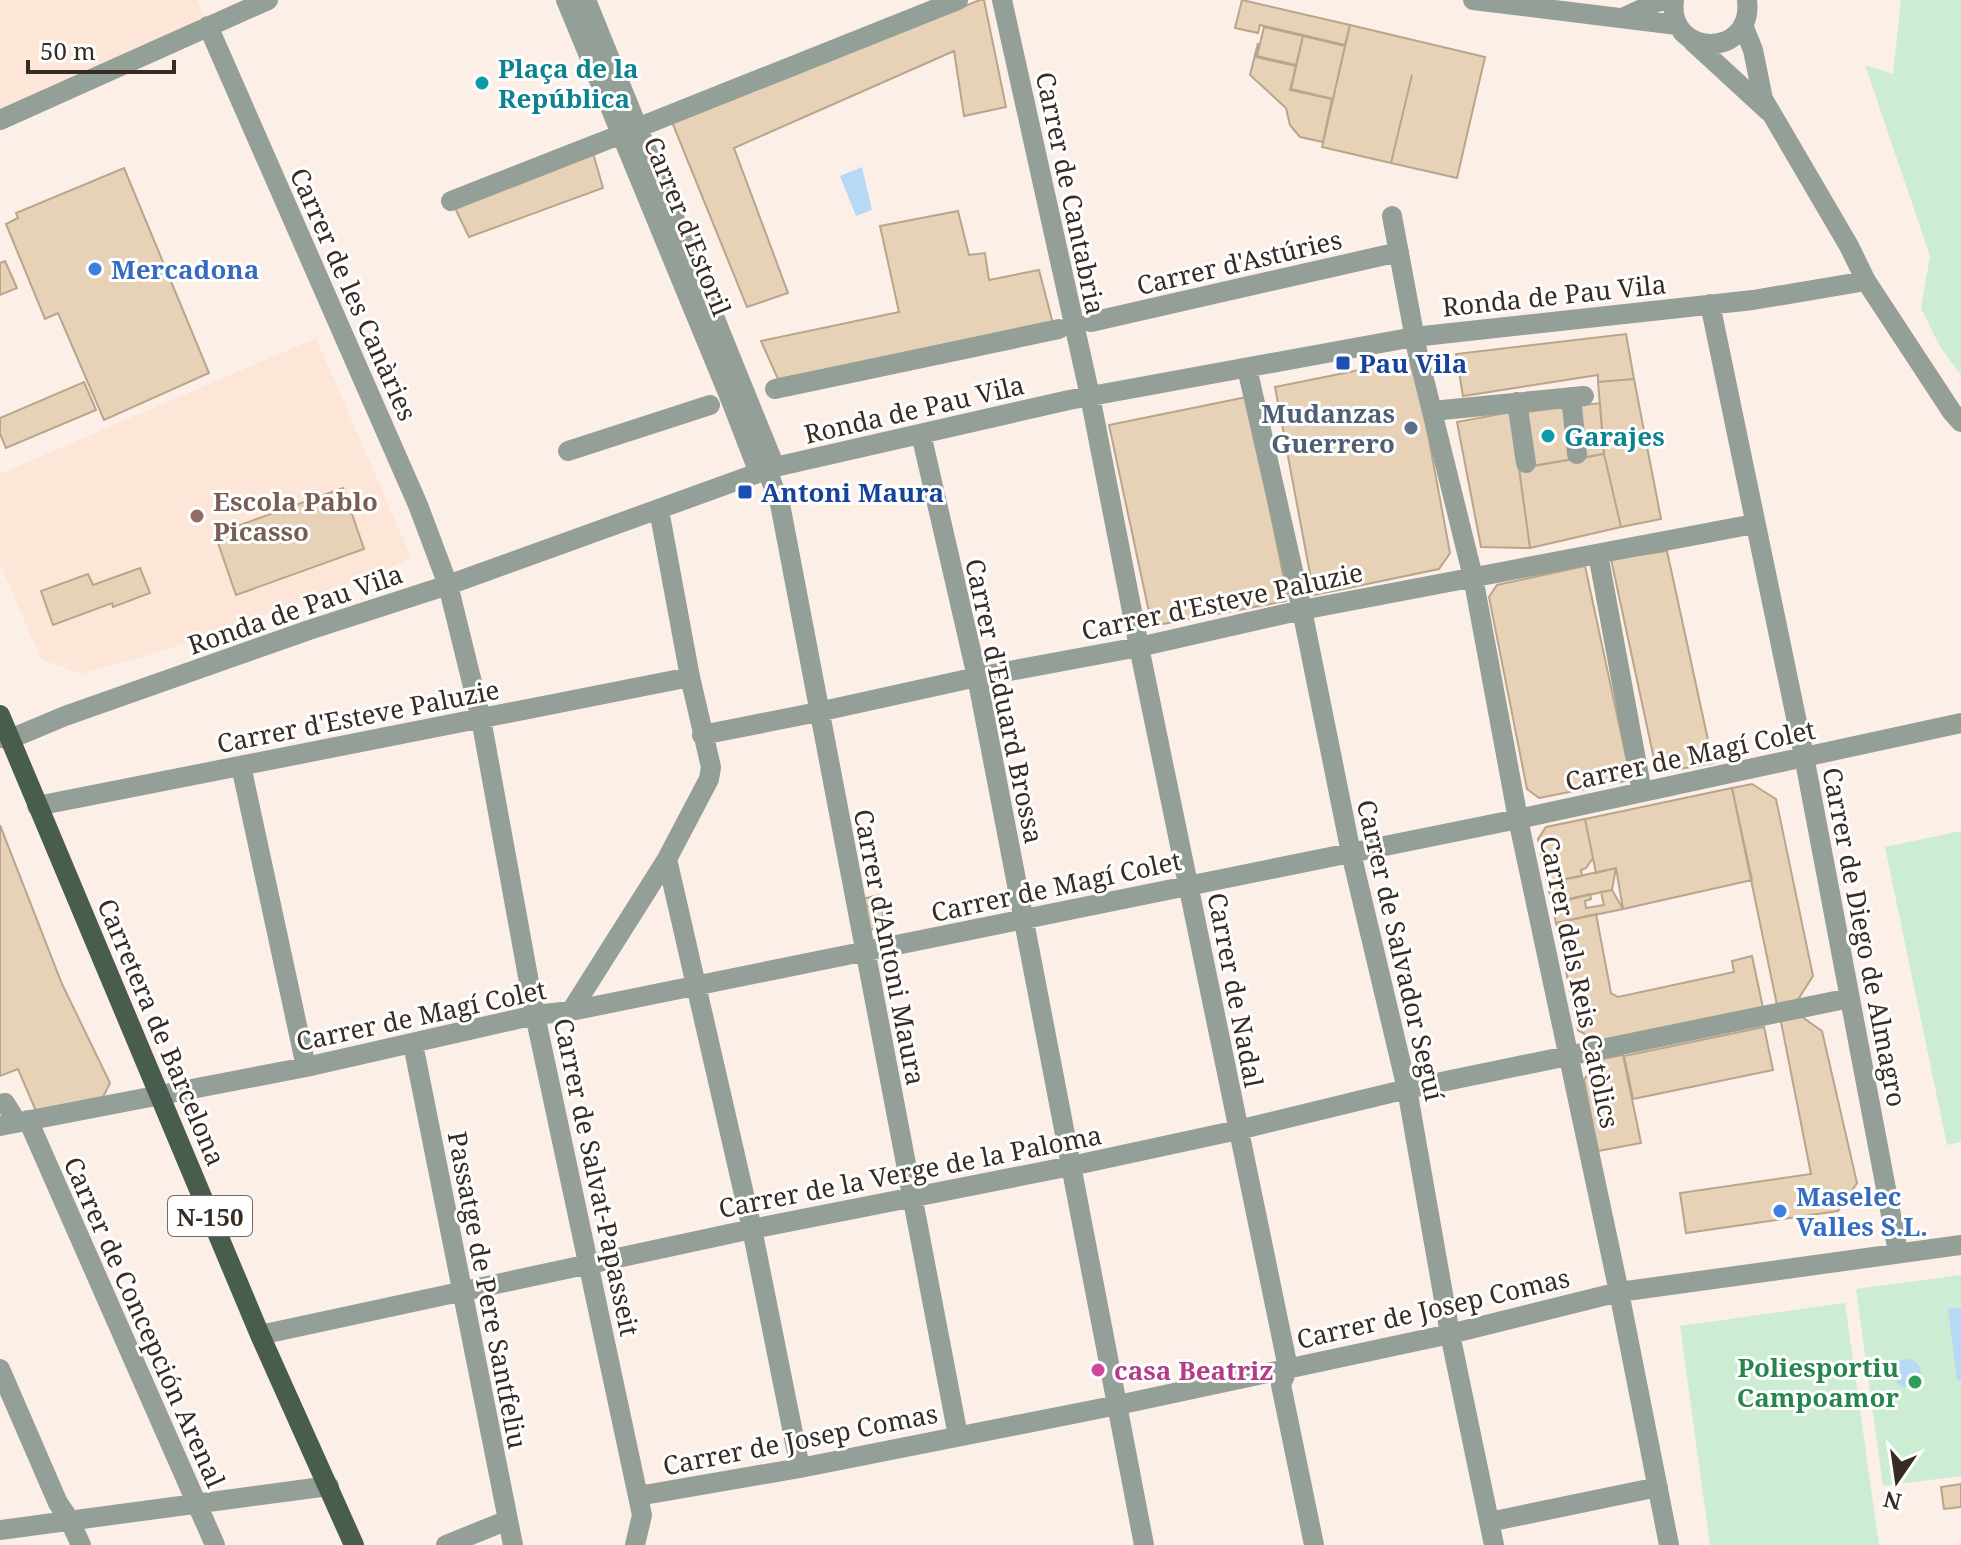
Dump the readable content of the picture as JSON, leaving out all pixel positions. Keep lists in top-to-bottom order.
{
  "streets": {
    "main road": ["Carretera de Barcelona", "N-150"],
    "street": [
      "Carrer de Cantabria",
      "Carrer d'Estoril",
      "Carrer d'Astúries",
      "Carrer de les Canàries",
      "Ronda de Pau Vila",
      "Carrer d'Esteve Paluzie",
      "Carrer d'Eduard Brossa",
      "Carrer de Magí Colet",
      "Carrer de Diego de Almagro",
      "Carrer d'Antoni Maura",
      "Carrer de Salvador Seguí",
      "Carrer dels Reis Catòlics",
      "Carrer de Nadal",
      "Carrer de la Verge de la Paloma",
      "Carrer de Salvat-Papasseit",
      "Passatge de Pere Santfeliu",
      "Carrer de Josep Comas",
      "Carrer de Concepción Arenal"
    ]
  },
  "crossings": [
    ["Carrer de Cantabria", "Ronda de Pau Vila"],
    ["Carrer de Cantabria", "Carrer de Nadal"],
    ["Carrer d'Estoril", "Ronda de Pau Vila"],
    ["Carrer d'Estoril", "Carrer d'Antoni Maura"],
    ["Carrer d'Astúries", "Carrer dels Reis Catòlics"],
    ["Carrer de les Canàries", "Ronda de Pau Vila"],
    ["Carrer de les Canàries", "Carrer de Salvat-Papasseit"],
    ["Ronda de Pau Vila", "Carrer d'Eduard Brossa"],
    ["Ronda de Pau Vila", "Carrer de Diego de Almagro"],
    ["Ronda de Pau Vila", "Carrer d'Antoni Maura"],
    ["Ronda de Pau Vila", "Carrer de Salvador Seguí"],
    ["Ronda de Pau Vila", "Carrer dels Reis Catòlics"],
    ["Ronda de Pau Vila", "Carrer de Nadal"],
    ["Ronda de Pau Vila", "Carretera de Barcelona"],
    ["Ronda de Pau Vila", "Carrer de Salvat-Papasseit"],
    ["Carrer d'Esteve Paluzie", "Carrer d'Eduard Brossa"],
    ["Carrer d'Esteve Paluzie", "Carrer de Diego de Almagro"],
    ["Carrer d'Esteve Paluzie", "Carrer d'Antoni Maura"],
    ["Carrer d'Esteve Paluzie", "Carrer de Salvador Seguí"],
    ["Carrer d'Esteve Paluzie", "Carrer dels Reis Catòlics"],
    ["Carrer d'Esteve Paluzie", "Carrer de Nadal"],
    ["Carrer d'Esteve Paluzie", "Carretera de Barcelona"],
    ["Carrer d'Esteve Paluzie", "Carrer de Salvat-Papasseit"],
    ["Carrer d'Eduard Brossa", "Carrer de Magí Colet"],
    ["Carrer d'Eduard Brossa", "Carrer de la Verge de la Paloma"],
    ["Carrer d'Eduard Brossa", "Carrer de Josep Comas"],
    ["Carrer de Magí Colet", "Carrer de Diego de Almagro"],
    ["Carrer de Magí Colet", "Carrer d'Antoni Maura"],
    ["Carrer de Magí Colet", "Carrer de Salvador Seguí"],
    ["Carrer de Magí Colet", "Carrer dels Reis Catòlics"],
    ["Carrer de Magí Colet", "Carrer de Nadal"],
    ["Carrer de Magí Colet", "Carretera de Barcelona"],
    ["Carrer de Magí Colet", "Carrer de Salvat-Papasseit"],
    ["Carrer de Magí Colet", "Passatge de Pere Santfeliu"],
    ["Carrer de Magí Colet", "Carrer de Concepción Arenal"],
    ["Carrer de Diego de Almagro", "Carrer de la Verge de la Paloma"],
    ["Carrer de Diego de Almagro", "Carrer de Josep Comas"],
    ["Carrer d'Antoni Maura", "Carrer de la Verge de la Paloma"],
    ["Carrer d'Antoni Maura", "Carrer de Josep Comas"],
    ["Carrer de Salvador Seguí", "Carrer de la Verge de la Paloma"],
    ["Carrer de Salvador Seguí", "Carrer de Josep Comas"],
    ["Carrer dels Reis Catòlics", "Carrer de la Verge de la Paloma"],
    ["Carrer dels Reis Catòlics", "Carrer de Josep Comas"],
    ["Carrer de Nadal", "Carrer de la Verge de la Paloma"],
    ["Carrer de Nadal", "Carrer de Josep Comas"],
    ["Carretera de Barcelona", "Carrer de la Verge de la Paloma"],
    ["Carrer de la Verge de la Paloma", "Carrer de Salvat-Papasseit"],
    ["Carrer de la Verge de la Paloma", "Passatge de Pere Santfeliu"],
    ["Carrer de Salvat-Papasseit", "Carrer de Josep Comas"]
  ],
  "places": {
    "other": [
      "Plaça de la República",
      "Mercadona",
      "Mudanzas Guerrero",
      "Garajes",
      "Escola Pablo Picasso",
      "Maselec Valles S.L.",
      "casa Beatriz",
      "Poliesportiu Campoamor"
    ],
    "transit": ["Pau Vila", "Antoni Maura"]
  },
  "scale_bar": "50 m",
  "north": "bottom"
}
